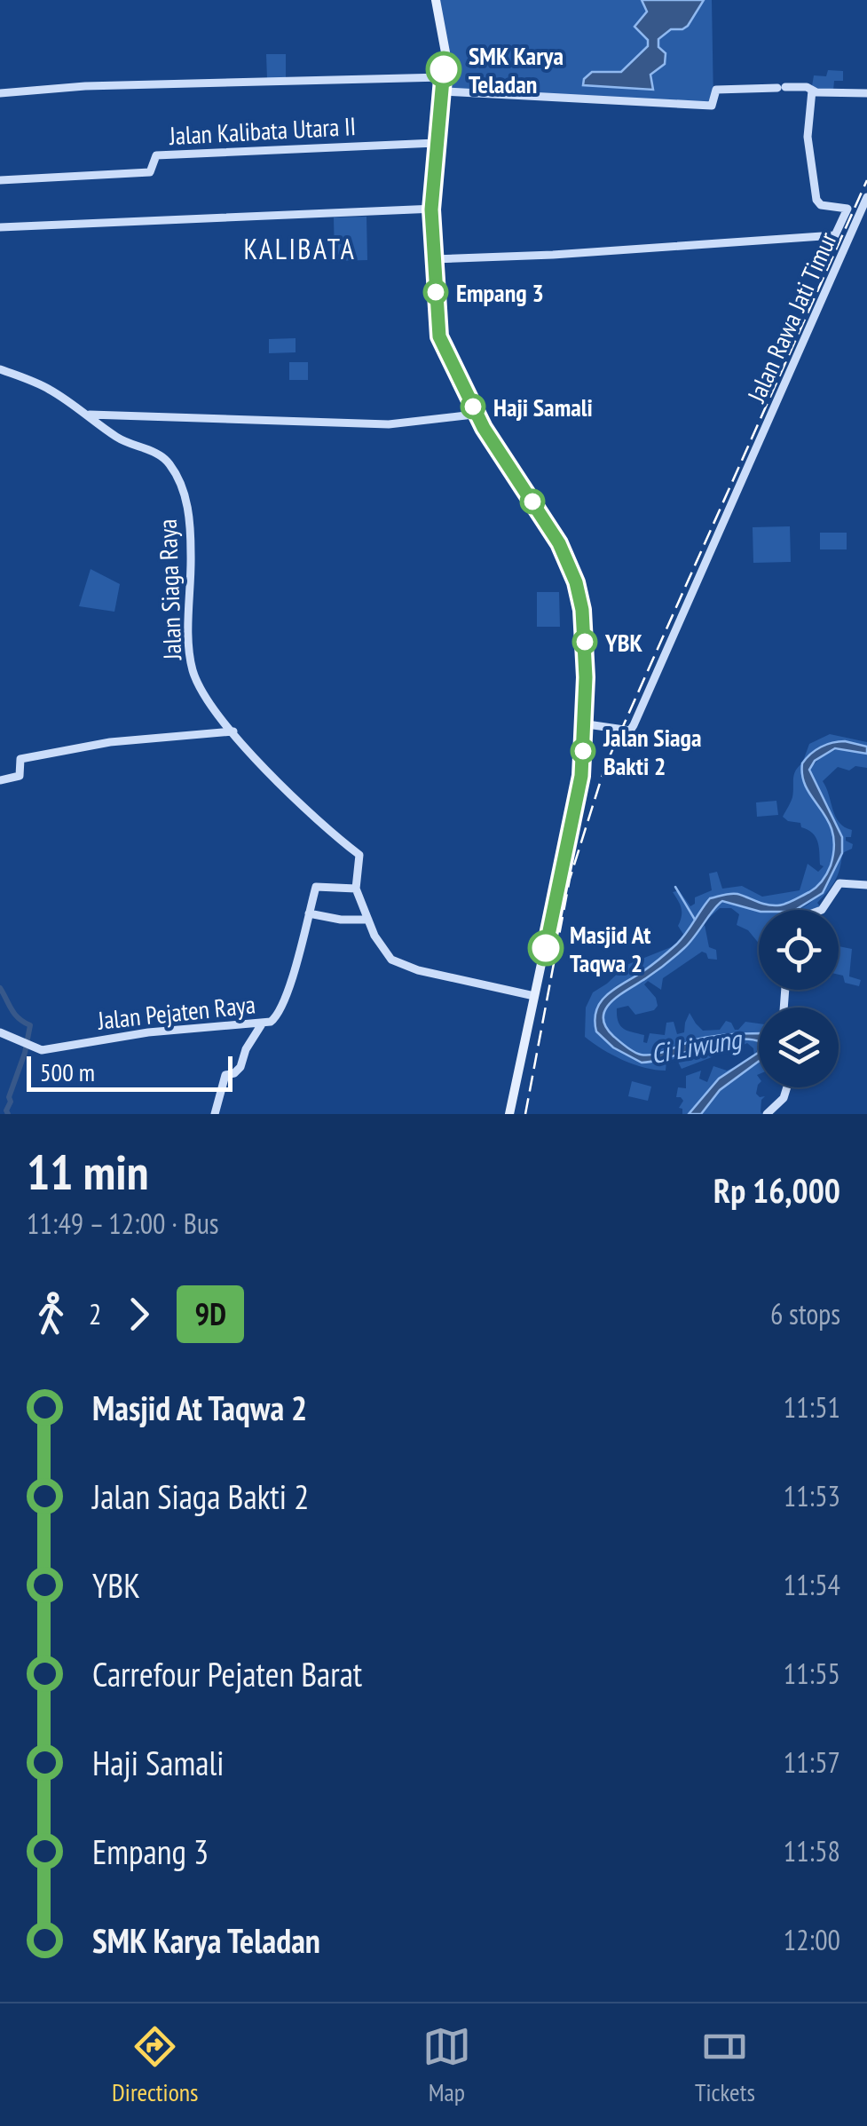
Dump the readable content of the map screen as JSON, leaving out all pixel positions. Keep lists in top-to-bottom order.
{
  "streets": {
    "street": [
      "Jalan Kalibata Utara II",
      "Jalan Rawa Jati Timur",
      "Jalan Siaga Raya",
      "Jalan Pejaten Raya"
    ]
  },
  "crossings": [
    ["Jalan Siaga Raya", "Jalan Pejaten Raya"]
  ],
  "districts": ["KALIBATA"],
  "water": ["Ci Liwung"],
  "places": [
    "SMK Karya Teladan",
    "Empang 3",
    "Haji Samali",
    "YBK",
    "Jalan Siaga Bakti 2",
    "Masjid At Taqwa 2"
  ],
  "lines": ["bus line 9D"],
  "scale_bar": "500 m",
  "page": {
    "scale": "500 m",
    "heading": ["11 min", "11:49 – 12:00 · Bus", "Rp 16,000"],
    "legs": ["2", "9D", "6 stops"],
    "list": [
      {
        "name": "Masjid At Taqwa 2",
        "value": "11:51"
      },
      {
        "name": "Jalan Siaga Bakti 2",
        "value": "11:53"
      },
      {
        "name": "YBK",
        "value": "11:54"
      },
      {
        "name": "Carrefour Pejaten Barat",
        "value": "11:55"
      },
      {
        "name": "Haji Samali",
        "value": "11:57"
      },
      {
        "name": "Empang 3",
        "value": "11:58"
      },
      {
        "name": "SMK Karya Teladan",
        "value": "12:00"
      }
    ],
    "tabs": ["Directions", "Map", "Tickets"]
  }
}
